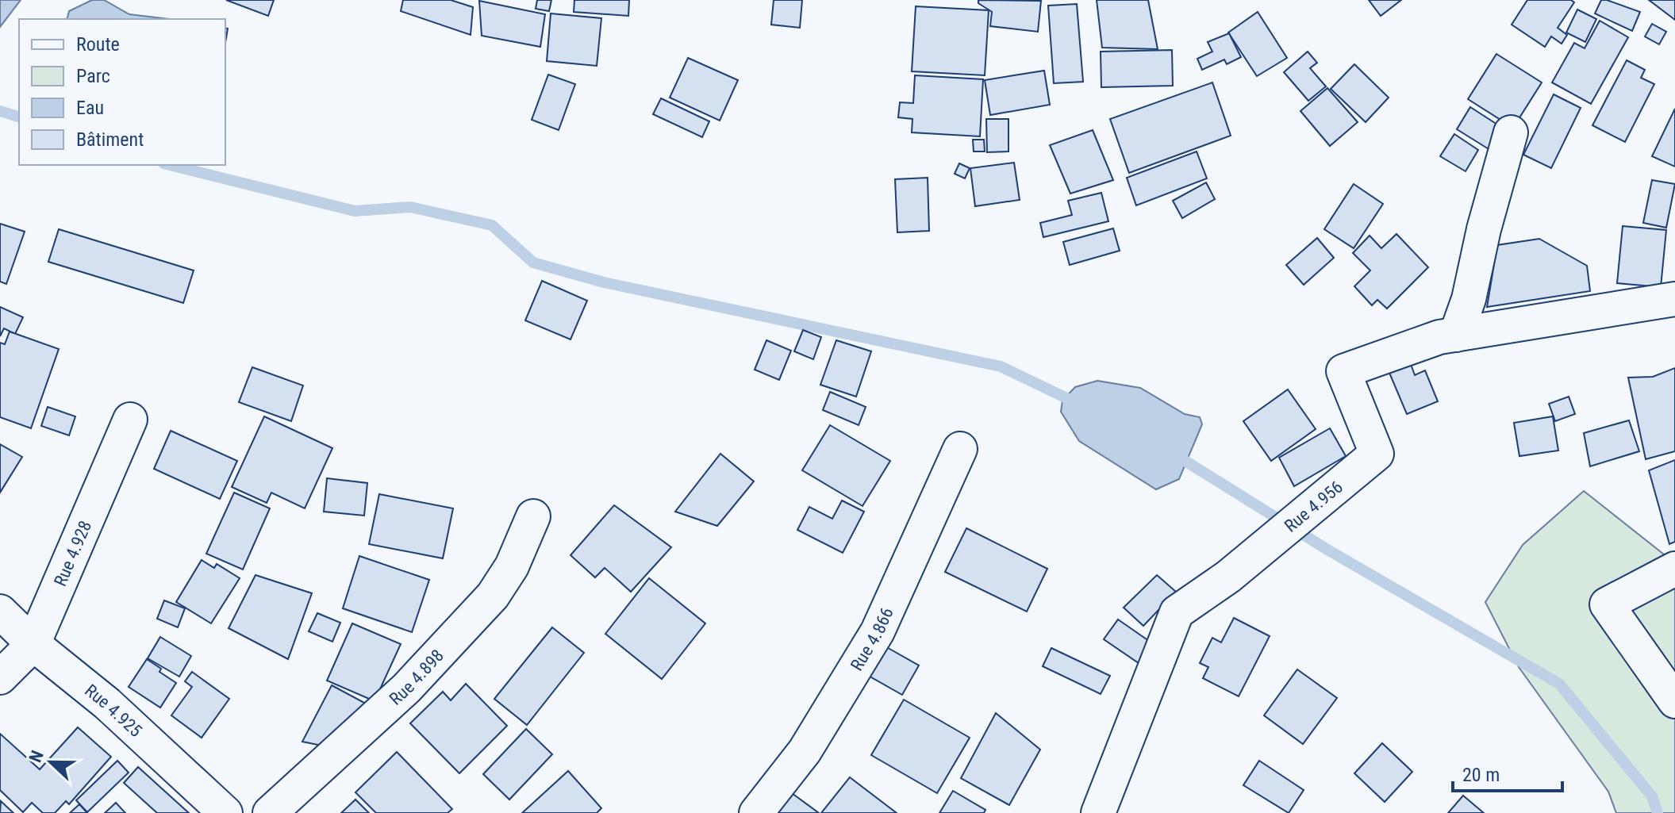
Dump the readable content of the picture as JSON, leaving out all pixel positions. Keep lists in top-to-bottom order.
{
  "streets": {
    "street": [
      "Rue 4.956",
      "Rue 4.928",
      "Rue 4.866",
      "Rue 4.898",
      "Rue 4.925"
    ]
  },
  "crossings": [
    ["Rue 4.928", "Rue 4.925"]
  ],
  "legend": [
    "Route",
    "Parc",
    "Eau",
    "Bâtiment"
  ],
  "scale_bar": "20 m",
  "north": "left"
}
